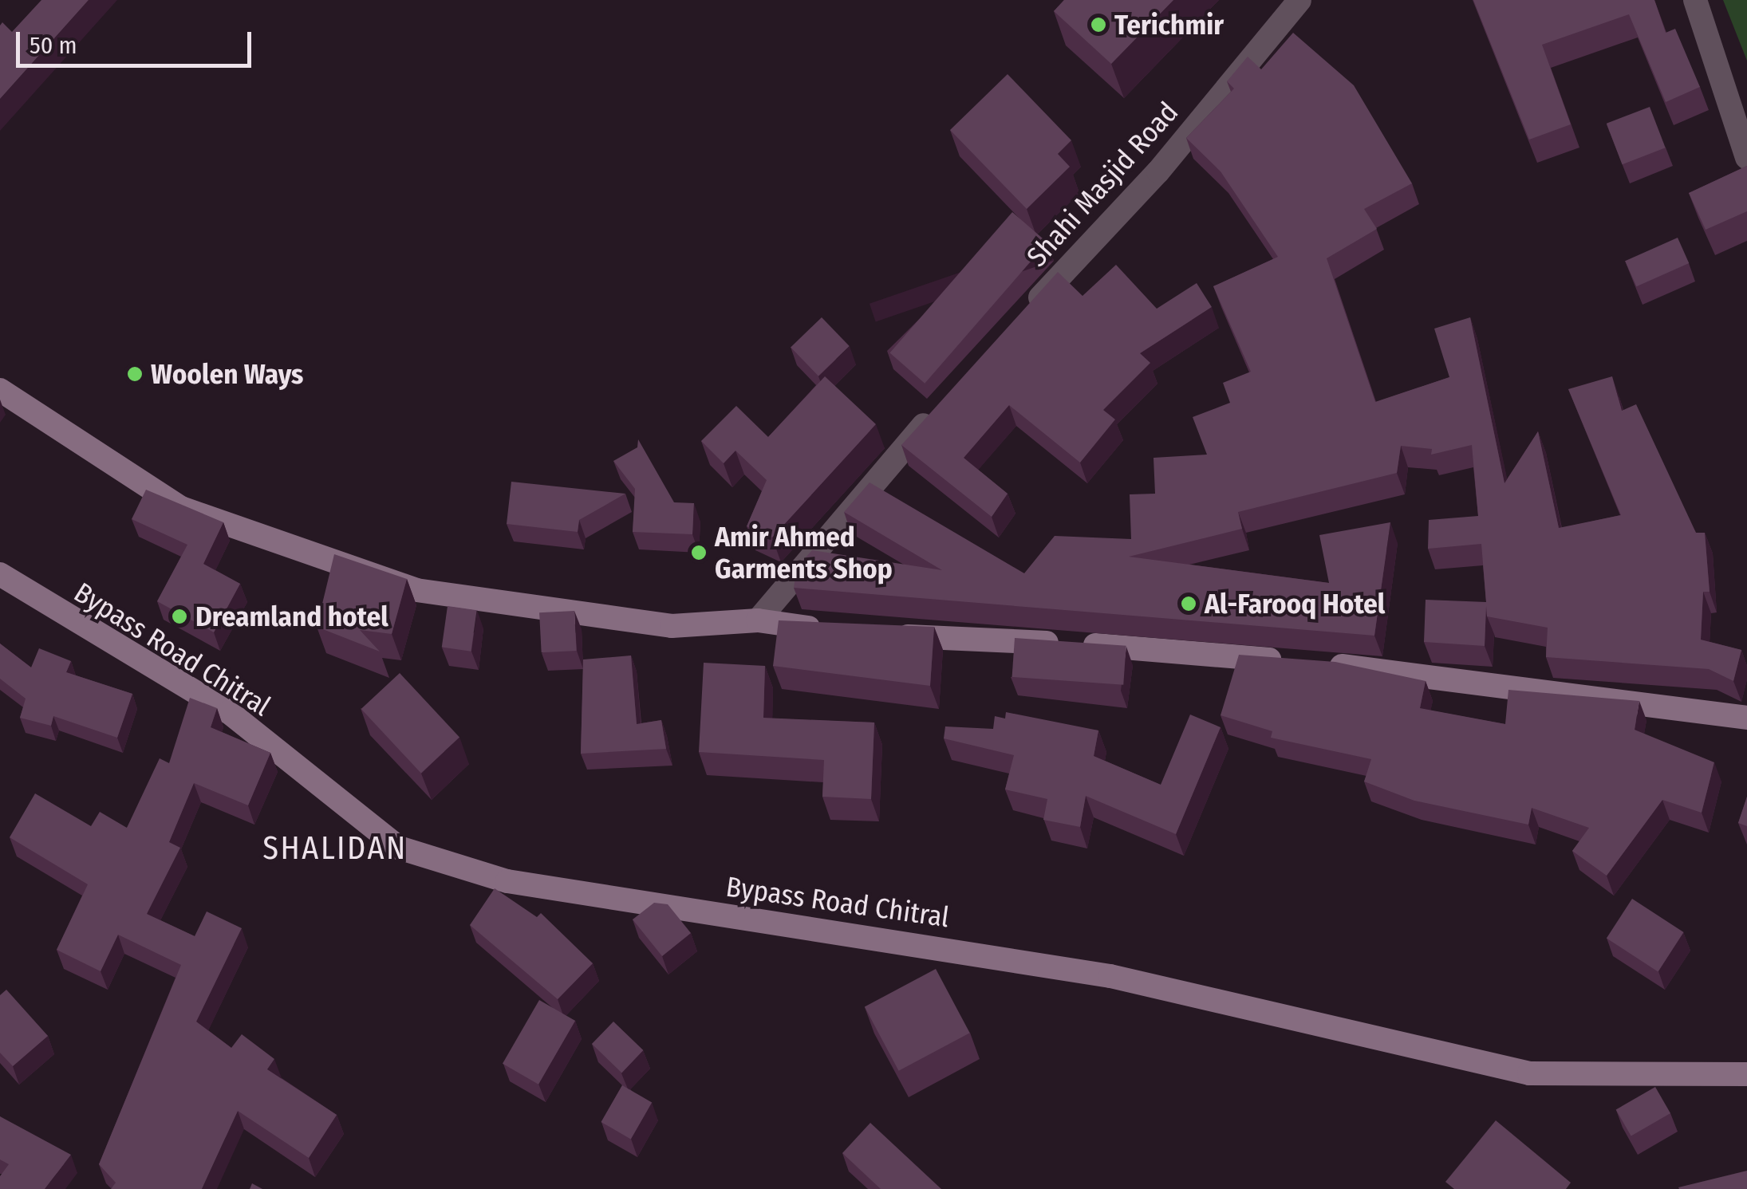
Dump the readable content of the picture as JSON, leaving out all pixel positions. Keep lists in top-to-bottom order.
{
  "streets": {
    "street": ["Shahi Masjid Road", "Bypass Road Chitral"]
  },
  "districts": ["SHALIDAN"],
  "places": [
    "Terichmir",
    "Woolen Ways",
    "Amir Ahmed Garments Shop",
    "Al-Farooq Hotel",
    "Dreamland hotel"
  ],
  "scale_bar": "50 m"
}
